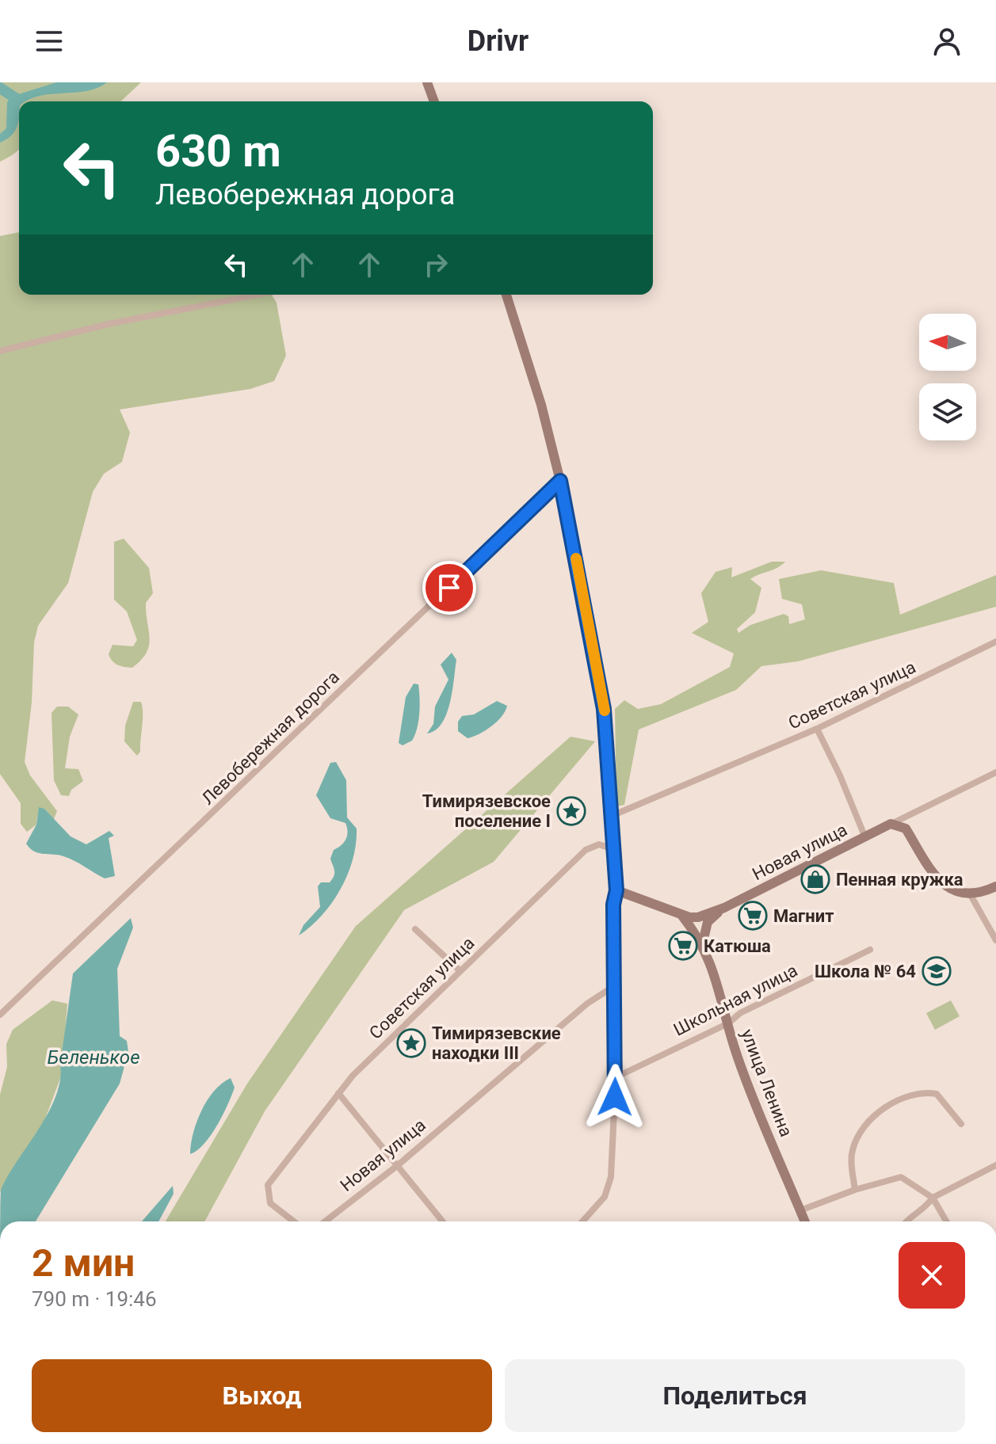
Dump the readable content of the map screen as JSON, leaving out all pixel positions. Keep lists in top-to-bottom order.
{
  "streets": {
    "street": [
      "Советская улица",
      "Левобережная дорога",
      "Новая улица",
      "Школьная улица",
      "улица Ленина"
    ]
  },
  "crossings": [
    ["Новая улица", "улица Ленина"],
    ["Школьная улица", "улица Ленина"]
  ],
  "water": ["Беленькое"],
  "places": {
    "place": ["Тимирязевское поселение I", "Тимирязевские находки III"],
    "shop": ["Пенная кружка"],
    "supermarket": ["Магнит", "Катюша"],
    "school or university": ["Школа № 64"]
  },
  "north": "left",
  "page": {
    "header": "Drivr",
    "turn": ["630 m", "Левобережная дорога"],
    "heading": ["2 мин", "790 m · 19:46"],
    "buttons": ["Выход", "Поделиться"]
  }
}
